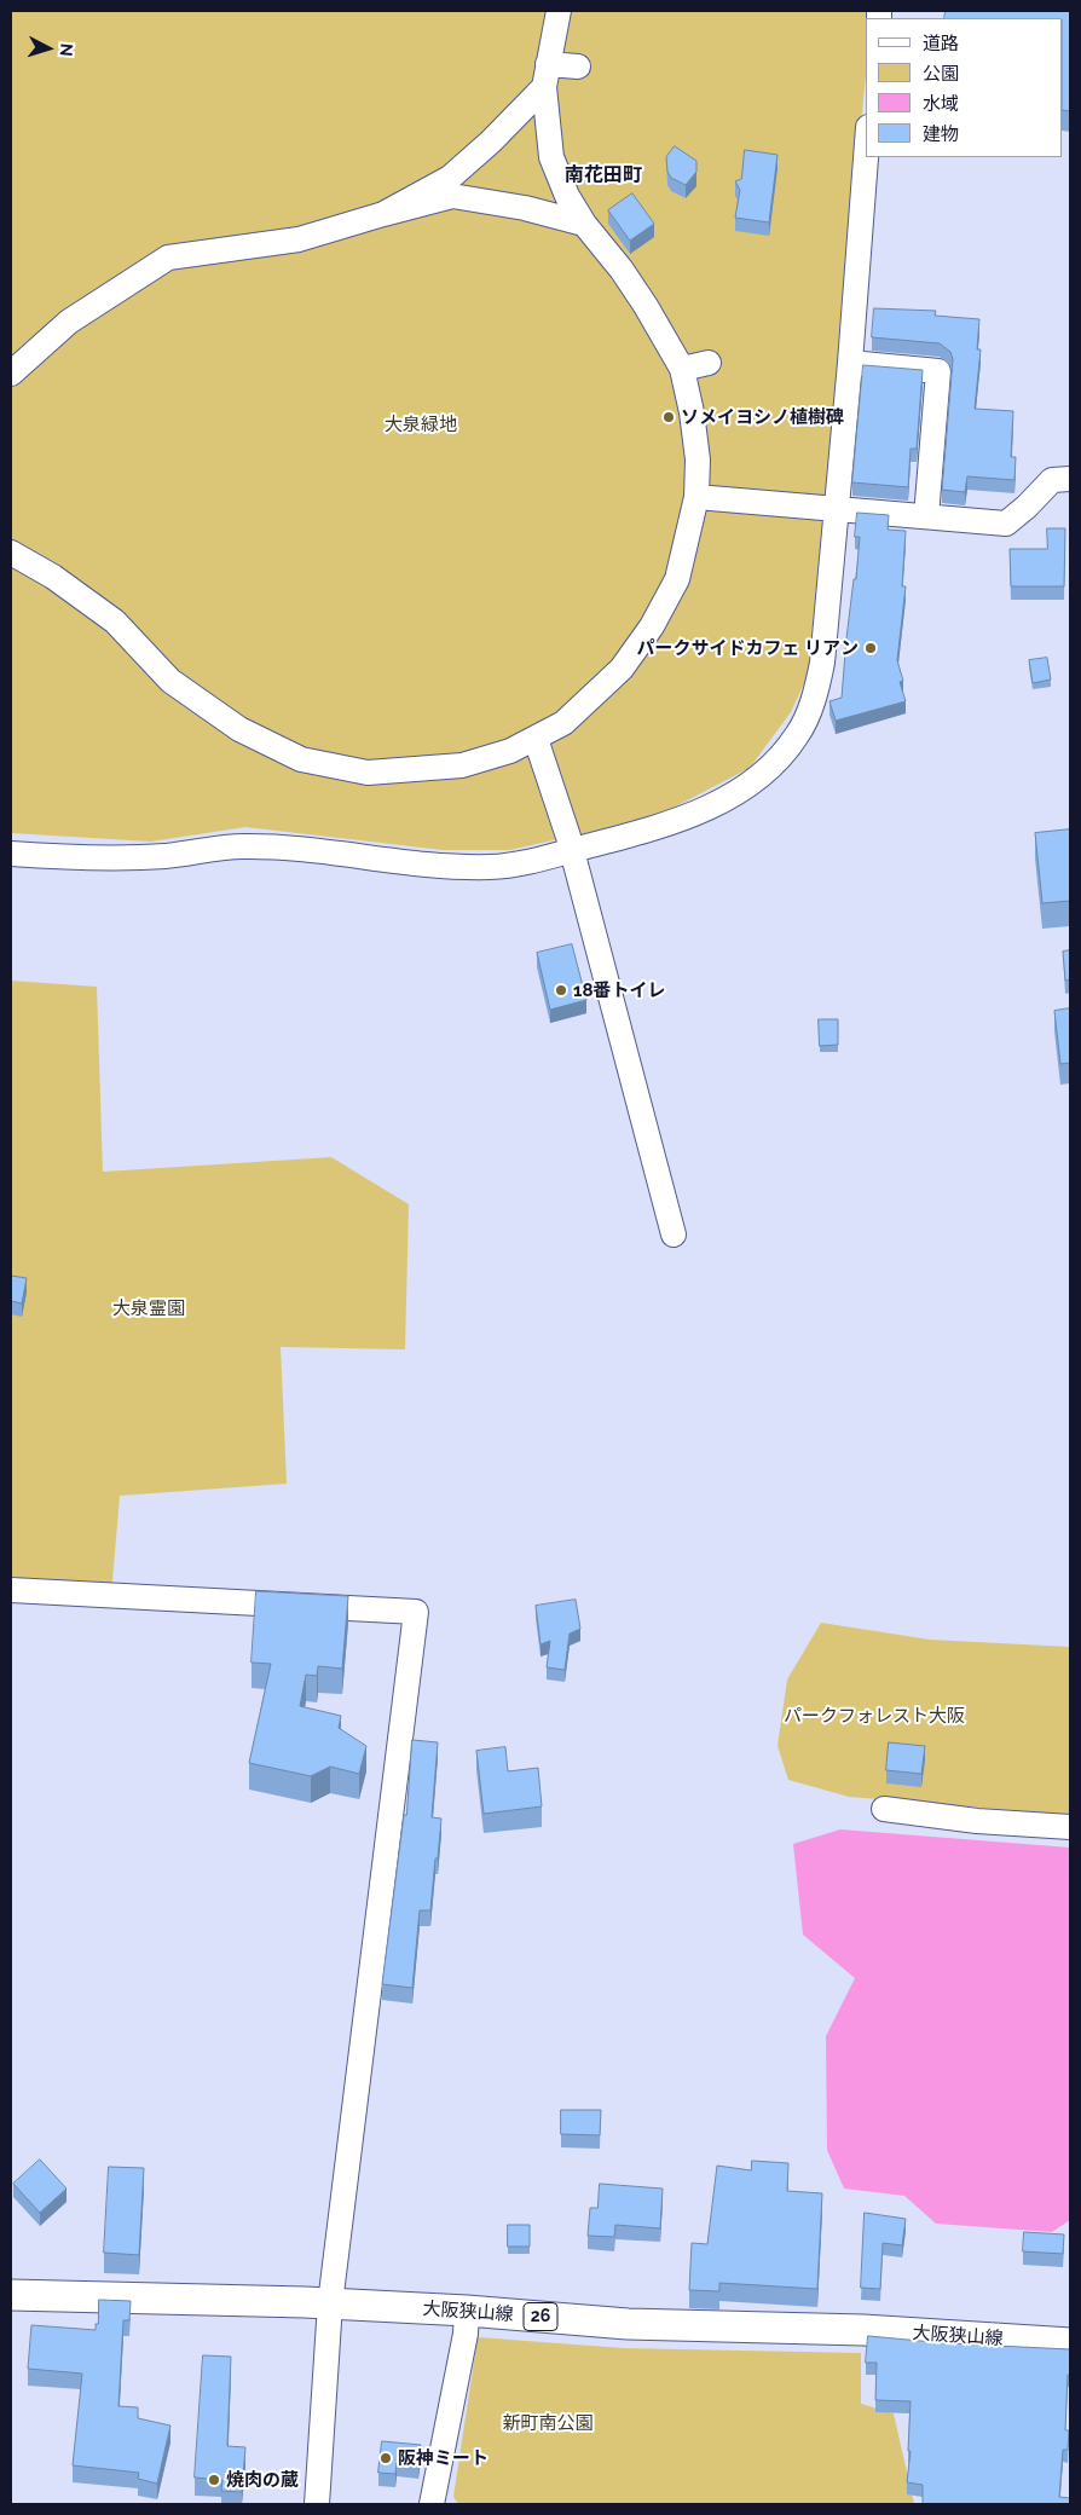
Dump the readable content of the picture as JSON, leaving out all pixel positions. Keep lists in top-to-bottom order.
{
  "streets": {
    "main road": ["大阪狭山線", "26"]
  },
  "districts": ["南花田町"],
  "parks": [
    "大泉緑地",
    "大泉霊園",
    "パークフォレスト大阪",
    "新町南公園"
  ],
  "places": [
    "ソメイヨシノ植樹碑",
    "パークサイドカフェ リアン",
    "18番トイレ",
    "阪神ミート",
    "焼肉の蔵"
  ],
  "legend": [
    "道路",
    "公園",
    "水域",
    "建物"
  ],
  "north": "right"
}
